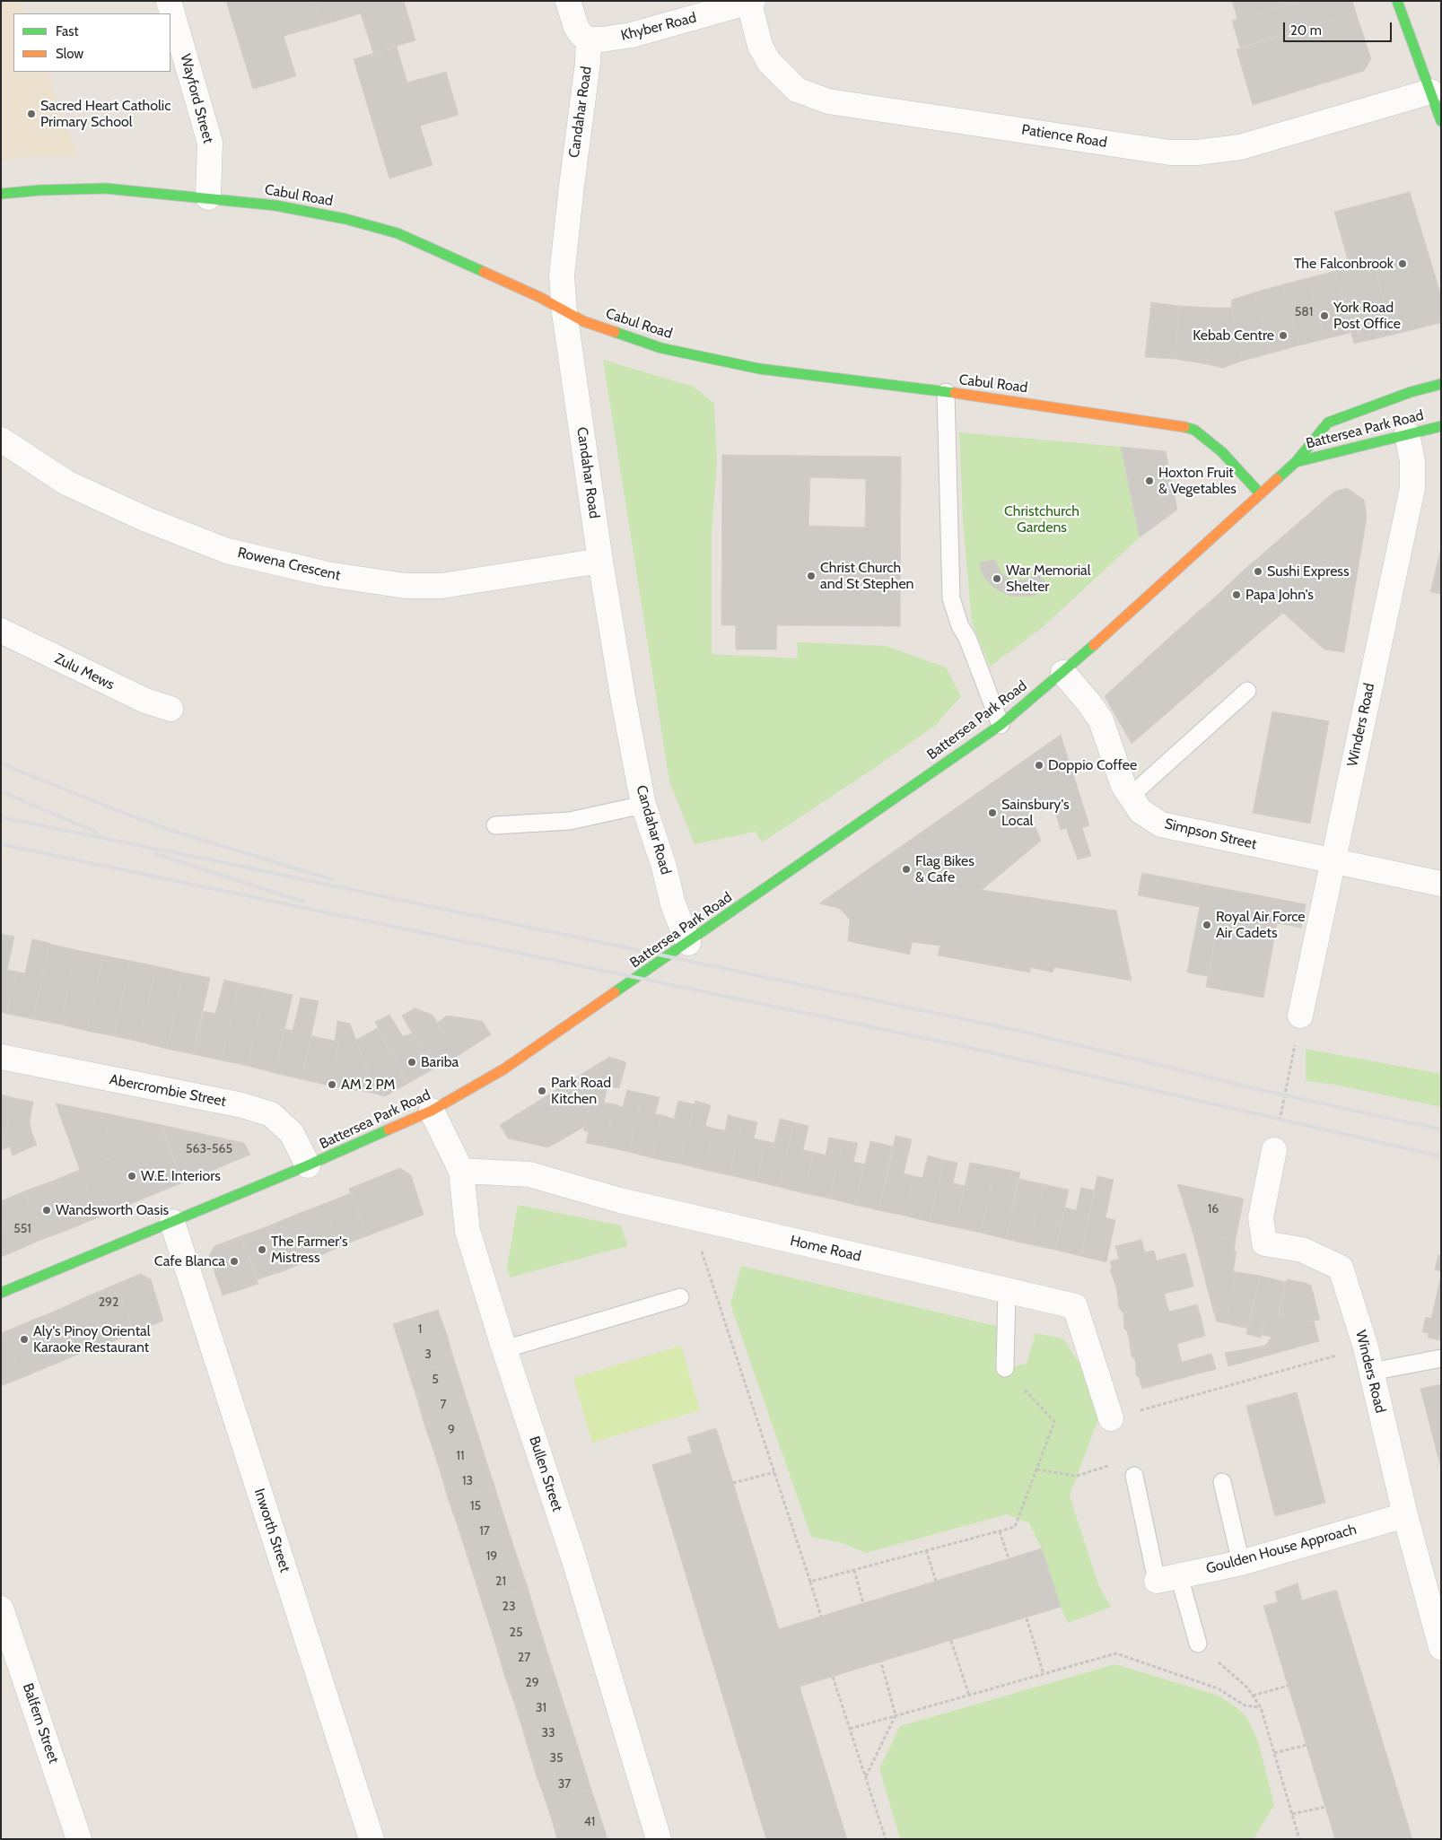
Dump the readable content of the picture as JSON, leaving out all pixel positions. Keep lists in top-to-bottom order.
{
  "streets": {
    "main road": ["Cabul Road", "Battersea Park Road"],
    "street": [
      "Khyber Road",
      "Wayford Street",
      "Candahar Road",
      "Patience Road",
      "Rowena Crescent",
      "Zulu Mews",
      "Winders Road",
      "Simpson Street",
      "Abercrombie Street",
      "Home Road",
      "Bullen Street",
      "Inworth Street",
      "Goulden House Approach",
      "Balfern Street"
    ]
  },
  "crossings": [
    ["Khyber Road", "Candahar Road"],
    ["Khyber Road", "Patience Road"],
    ["Wayford Street", "Cabul Road"],
    ["Candahar Road", "Cabul Road"],
    ["Candahar Road", "Battersea Park Road"],
    ["Candahar Road", "Rowena Crescent"],
    ["Cabul Road", "Battersea Park Road"],
    ["Battersea Park Road", "Winders Road"],
    ["Battersea Park Road", "Simpson Street"],
    ["Battersea Park Road", "Abercrombie Street"],
    ["Battersea Park Road", "Bullen Street"],
    ["Battersea Park Road", "Inworth Street"],
    ["Winders Road", "Simpson Street"],
    ["Winders Road", "Goulden House Approach"],
    ["Home Road", "Bullen Street"]
  ],
  "parks": ["Christchurch Gardens"],
  "places": [
    "Sacred Heart Catholic Primary School",
    "The Falconbrook",
    "York Road Post Office",
    "Kebab Centre",
    "Hoxton Fruit & Vegetables",
    "Sushi Express",
    "Christ Church and St Stephen",
    "War Memorial Shelter",
    "Papa John's",
    "Doppio Coffee",
    "Sainsbury's Local",
    "Flag Bikes & Cafe",
    "Royal Air Force Air Cadets",
    "Bariba",
    "AM 2 PM",
    "Park Road Kitchen",
    "W.E. Interiors",
    "Wandsworth Oasis",
    "The Farmer's Mistress",
    "Cafe Blanca",
    "Aly's Pinoy Oriental Karaoke Restaurant"
  ],
  "house_numbers": [
    "581",
    "563-565",
    "16",
    "551",
    "292",
    "1",
    "3",
    "5",
    "7",
    "9",
    "11",
    "13",
    "15",
    "17",
    "19",
    "21",
    "23",
    "25",
    "27",
    "29",
    "31",
    "33",
    "35",
    "37",
    "41"
  ],
  "legend": ["Fast", "Slow"],
  "scale_bar": "20 m"
}
